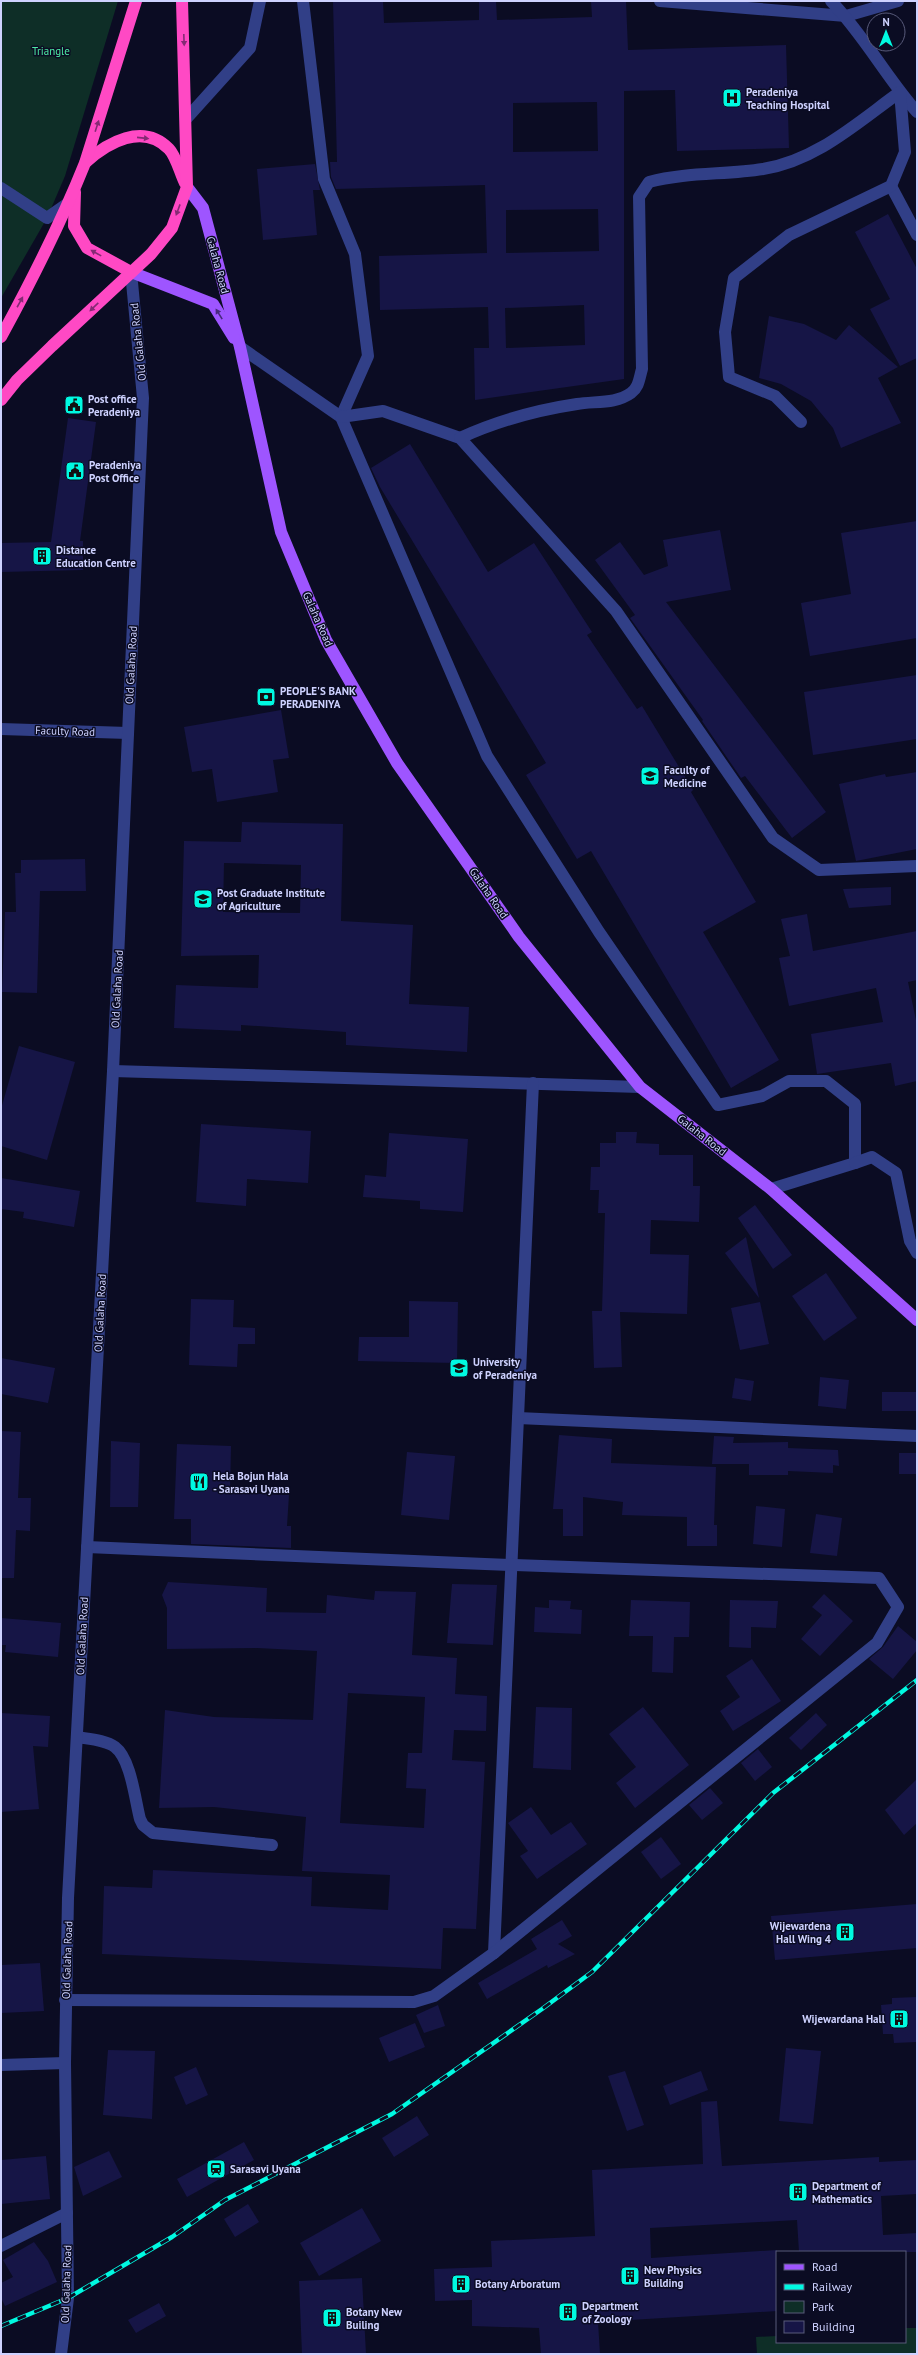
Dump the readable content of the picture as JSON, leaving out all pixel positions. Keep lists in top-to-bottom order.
{
  "streets": {
    "main road": ["Galaha Road"],
    "lane": ["Old Galaha Road", "Faculty Road"]
  },
  "crossings": [
    ["Galaha Road", "Old Galaha Road"],
    ["Old Galaha Road", "Faculty Road"]
  ],
  "parks": ["Triangle"],
  "places": {
    "hospital": ["Peradeniya Teaching Hospital"],
    "public building": ["Post office Peradeniya", "Peradeniya Post Office"],
    "building": [
      "Distance Education Centre",
      "Wijewardena Hall Wing 4",
      "Wijewardana Hall",
      "Department of Mathematics",
      "New Physics Building",
      "Botany Arboratum",
      "Department of Zoology",
      "Botany New Builing"
    ],
    "bank": ["PEOPLE'S BANK PERADENIYA"],
    "school or university": ["Faculty of Medicine", "Post Graduate Institute of Agriculture", "University of Peradeniya"],
    "restaurant": ["Hela Bojun Hala - Sarasavi Uyana"],
    "station": ["Sarasavi Uyana"]
  },
  "legend": [
    "Road",
    "Railway",
    "Park",
    "Building"
  ],
  "north": "top"
}
